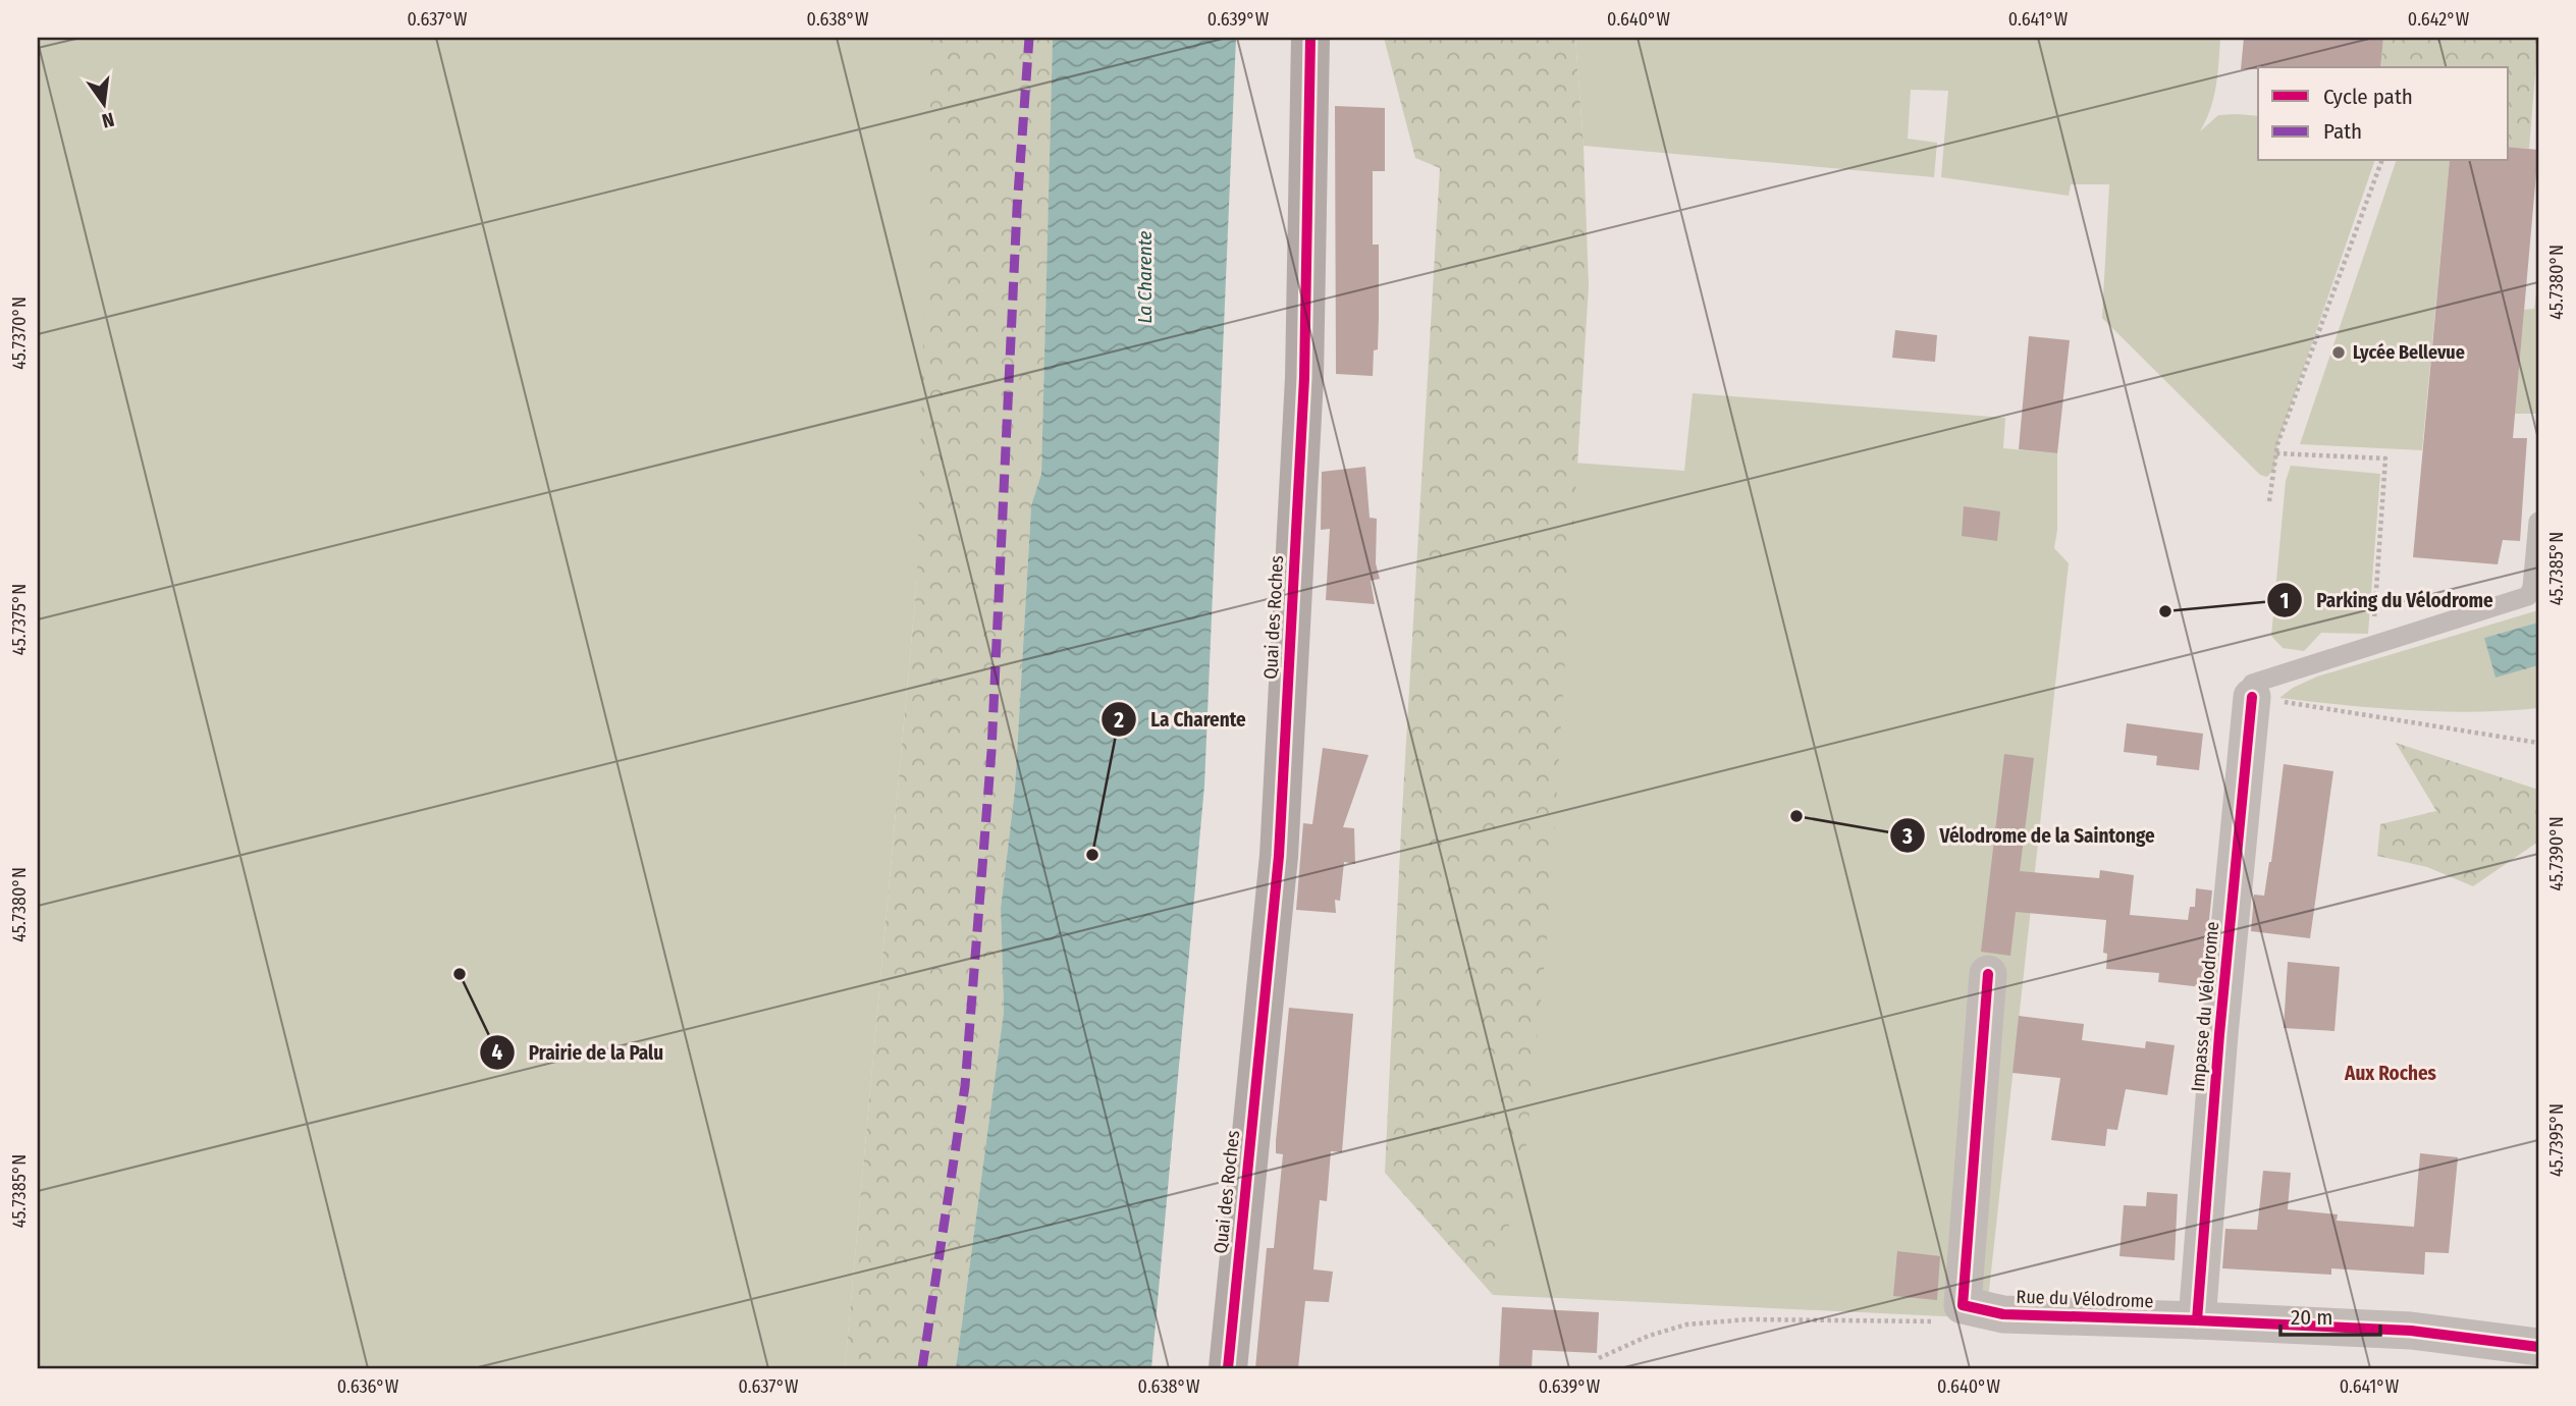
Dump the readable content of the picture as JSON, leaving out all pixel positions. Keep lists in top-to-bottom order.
{
  "streets": {
    "street": ["Quai des Roches", "Impasse du Vélodrome", "Rue du Vélodrome"]
  },
  "crossings": [
    ["Impasse du Vélodrome", "Rue du Vélodrome"]
  ],
  "districts": ["Aux Roches"],
  "water": ["La Charente"],
  "places": [
    "Lycée Bellevue",
    "Parking du Vélodrome",
    "Vélodrome de la Saintonge",
    "La Charente",
    "Prairie de la Palu"
  ],
  "legend": ["Cycle path", "Path"],
  "scale_bar": "20 m",
  "north": "bottom",
  "coordinates": [
    "0.637°W",
    "0.638°W",
    "0.639°W",
    "0.640°W",
    "0.641°W",
    "0.642°W",
    "45.7380°N",
    "45.7370°N",
    "45.7385°N",
    "45.7375°N",
    "45.7390°N",
    "45.7395°N",
    "0.636°W"
  ]
}
